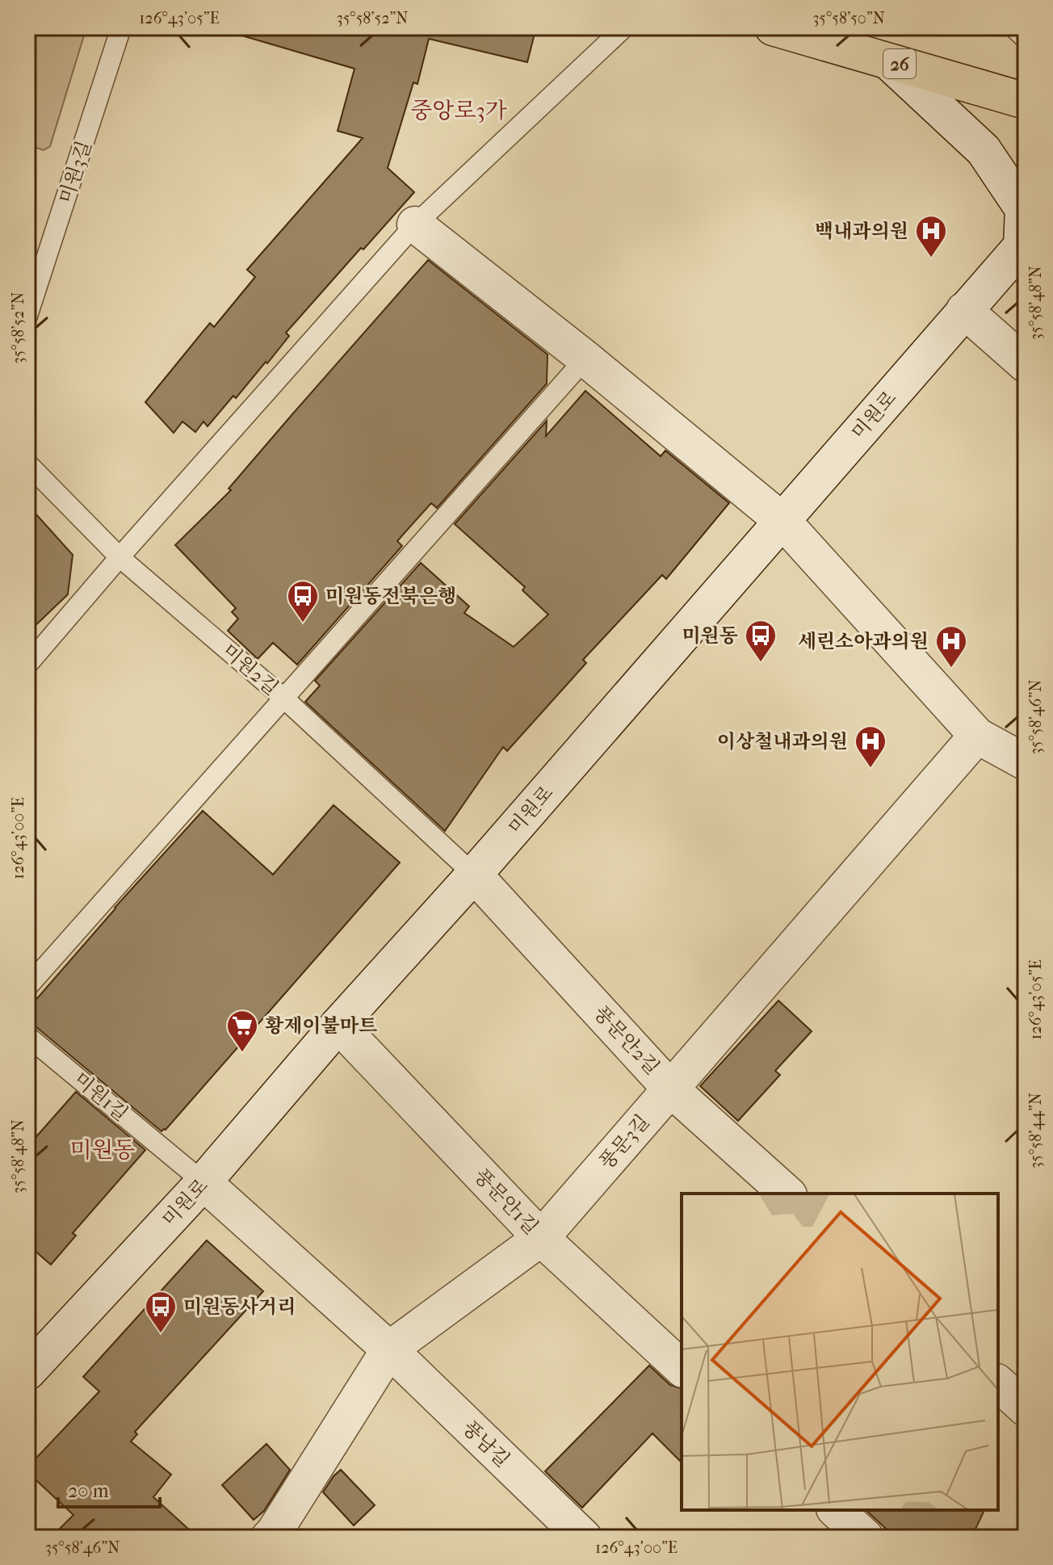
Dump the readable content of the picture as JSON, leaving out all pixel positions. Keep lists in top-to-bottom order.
{
  "streets": {
    "main road": ["26"],
    "street": [
      "미원로",
      "풍문안2길",
      "풍문3길",
      "풍문안1길",
      "풍남길"
    ],
    "lane": ["미원3길", "미원2길", "미원1길"]
  },
  "crossings": [
    ["미원로", "미원2길"],
    ["미원로", "풍문안2길"],
    ["미원로", "미원1길"],
    ["미원로", "풍문안1길"],
    ["미원로", "풍남길"],
    ["미원2길", "풍문안2길"],
    ["풍문안2길", "풍문3길"],
    ["미원1길", "풍남길"],
    ["풍문3길", "풍문안1길"],
    ["풍문3길", "풍남길"]
  ],
  "districts": ["중앙로3가", "미원동"],
  "places": {
    "hospital": ["백내과의원", "세린소아과의원", "이상철내과의원"],
    "bus stop": ["미원동전북은행", "미원동", "미원동사거리"],
    "supermarket": ["황제이불마트"]
  },
  "scale_bar": "20 m",
  "coordinates": [
    "126°43'05\"E",
    "35°58'52\"N",
    "35°58'50\"N",
    "35°58'48\"N",
    "35°58'46\"N",
    "126°43'00\"E",
    "35°58'44\"N"
  ]
}
